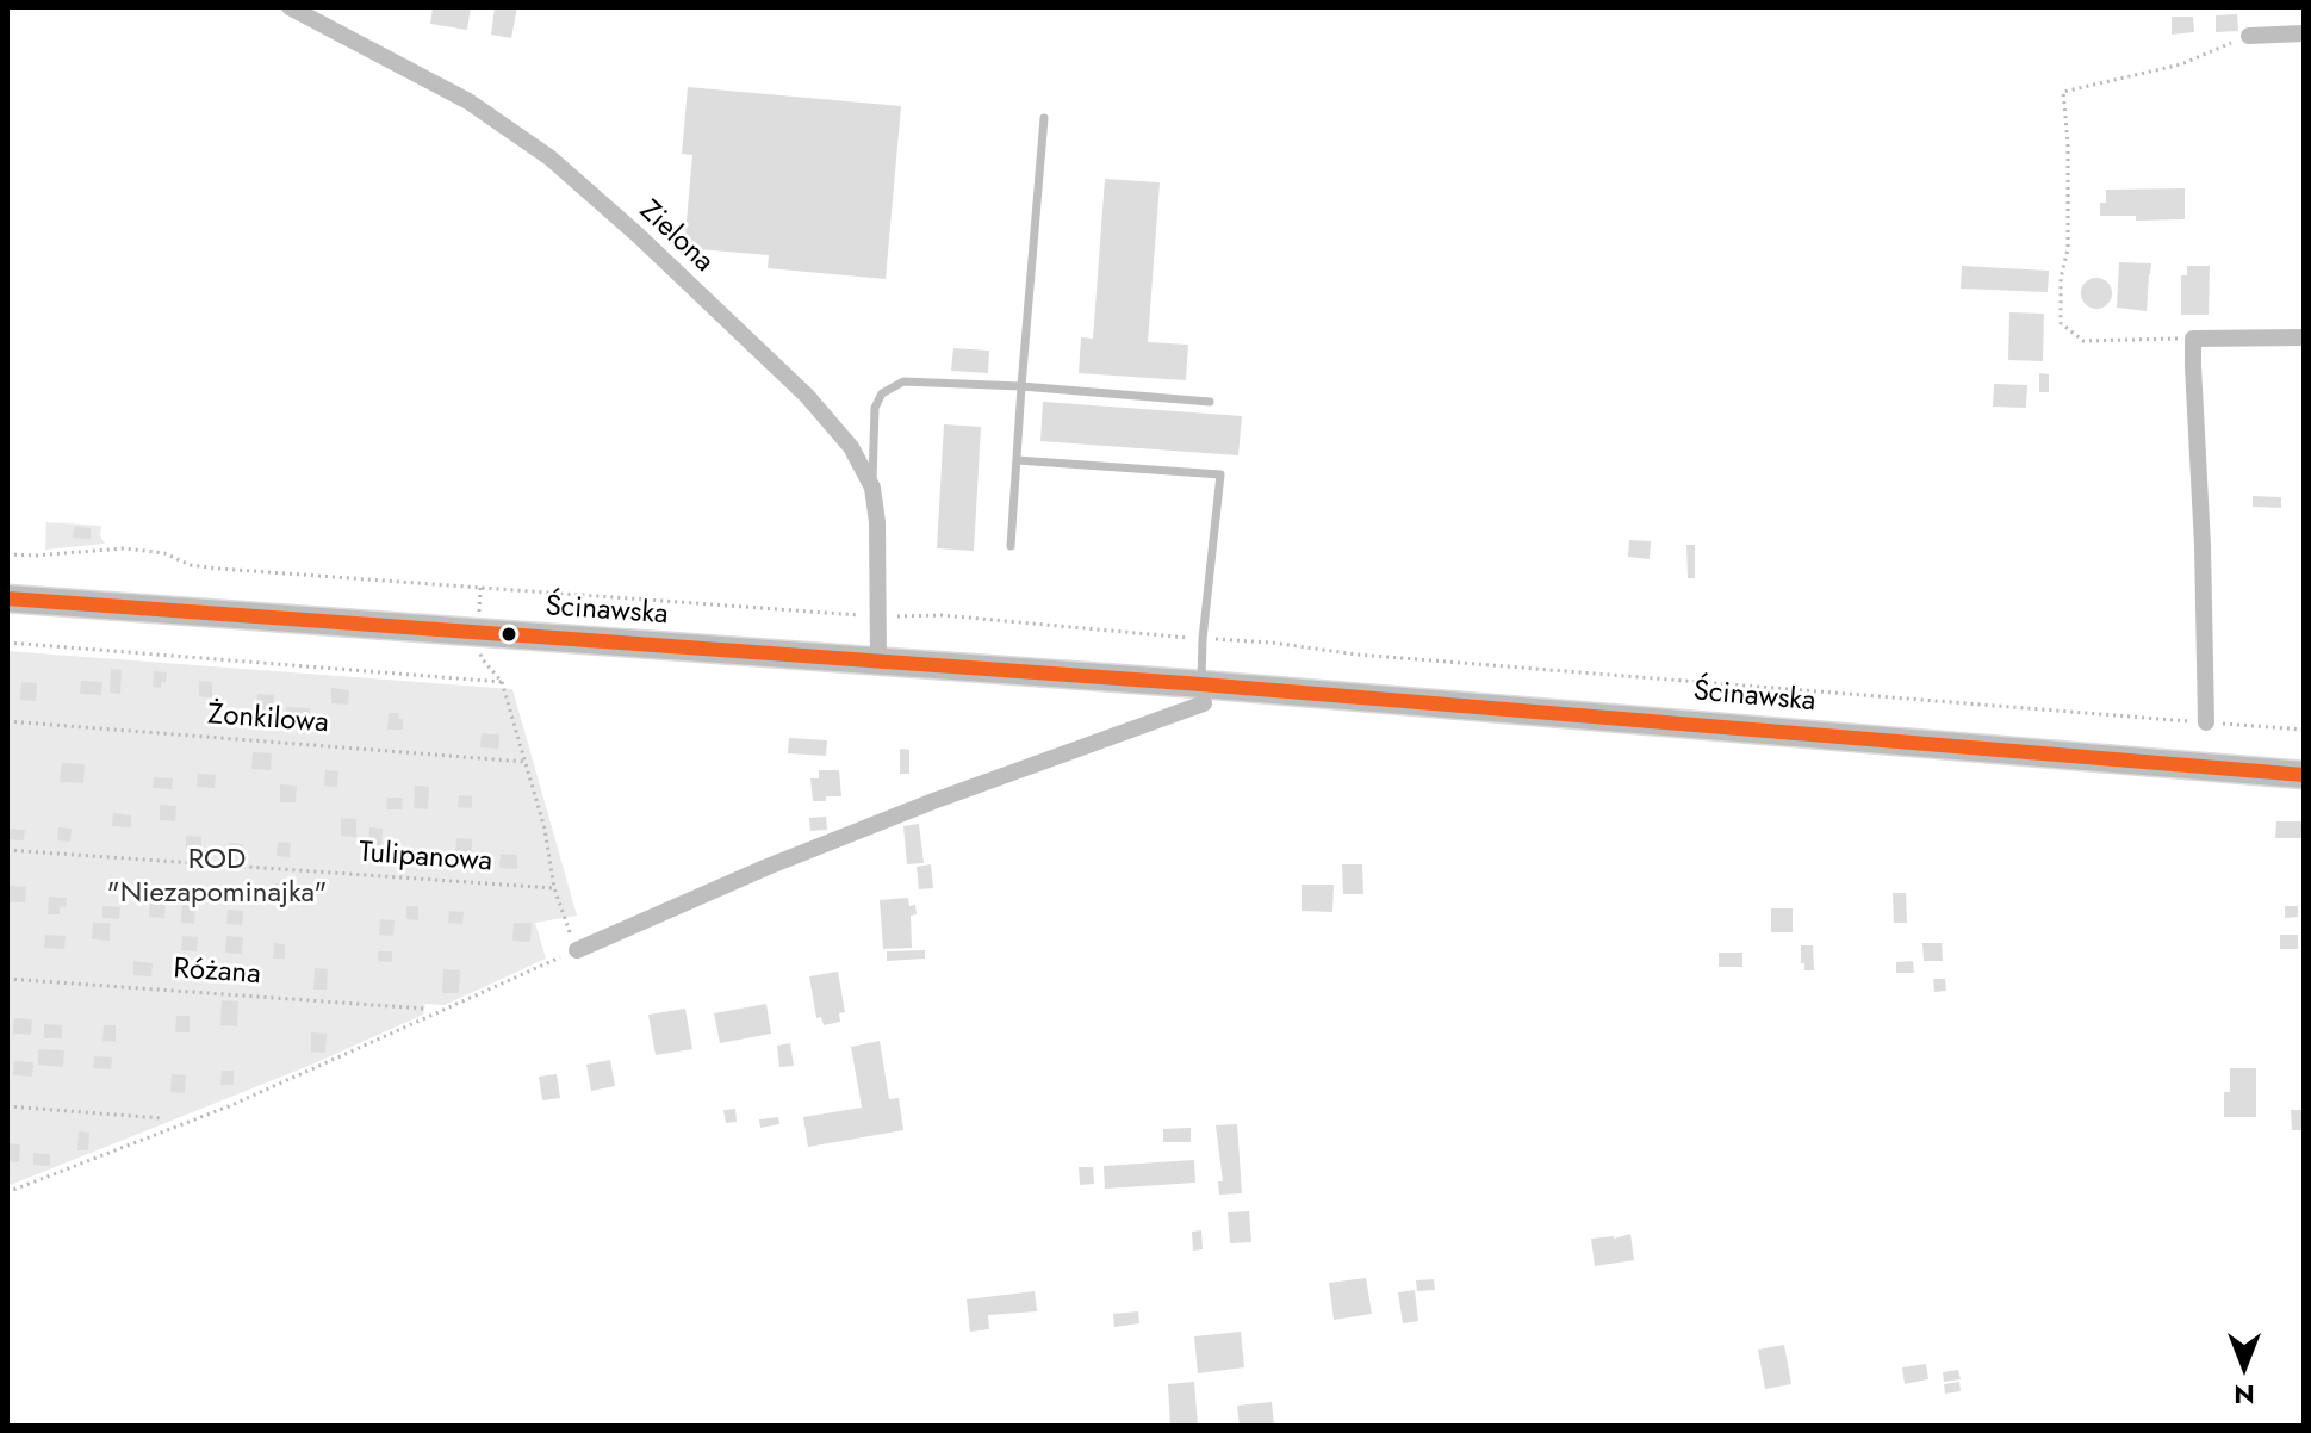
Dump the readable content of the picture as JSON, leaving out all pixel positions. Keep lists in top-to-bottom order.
{
  "streets": {
    "main road": ["Ścinawska"],
    "street": ["Zielona"],
    "path": ["Żonkilowa", "Tulipanowa", "Różana"]
  },
  "crossings": [
    ["Zielona", "Ścinawska"]
  ],
  "parks": ["ROD \"Niezapominajka\""],
  "north": "bottom"
}
